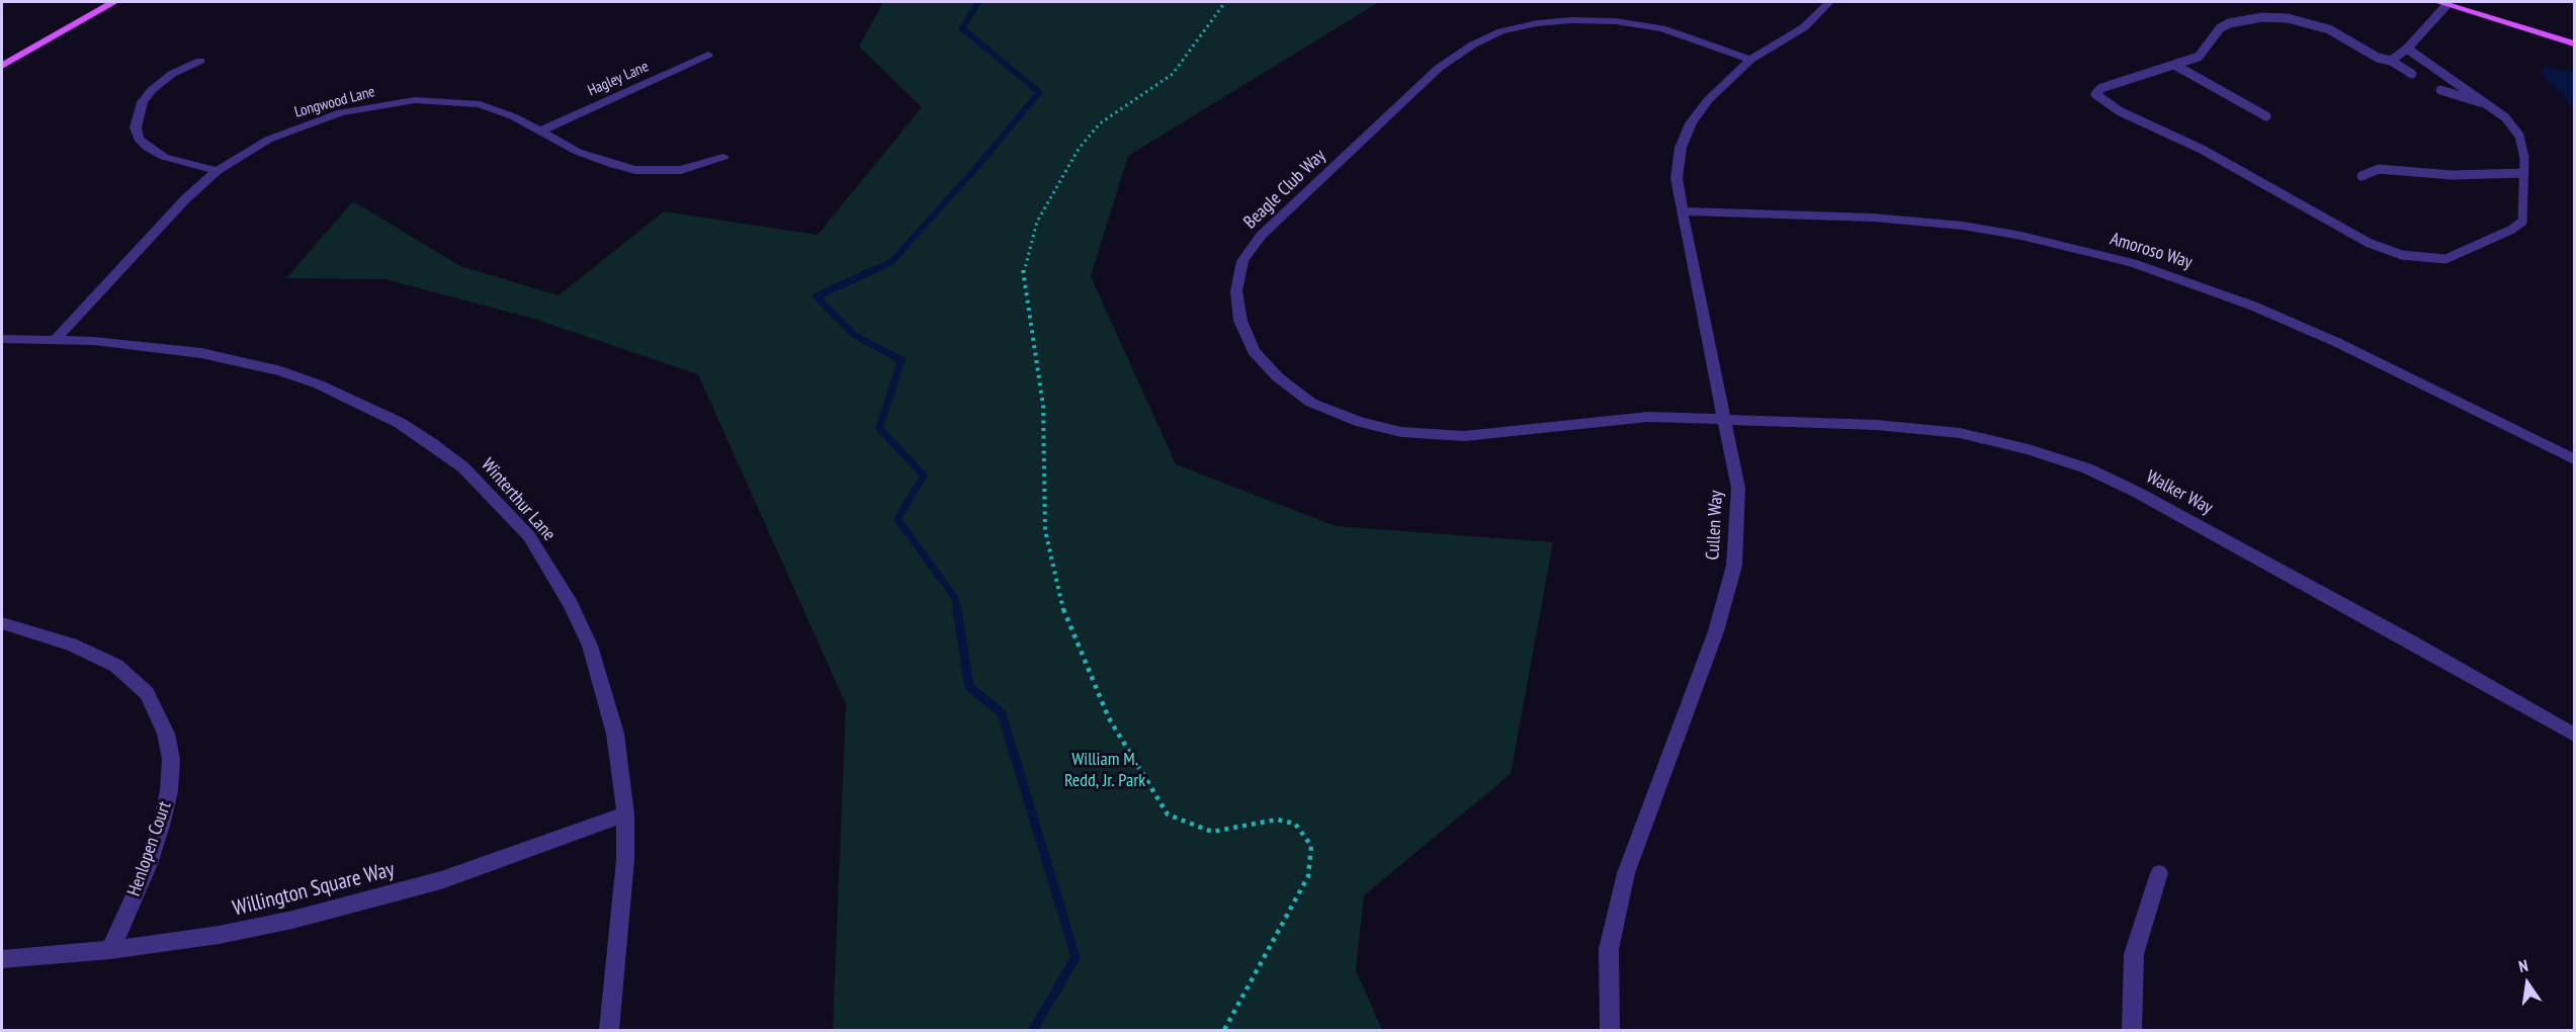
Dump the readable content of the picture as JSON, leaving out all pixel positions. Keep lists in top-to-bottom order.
{
  "streets": {
    "street": [
      "Hagley Lane",
      "Longwood Lane",
      "Beagle Club Way",
      "Amoroso Way",
      "Walker Way",
      "Winterthur Lane",
      "Cullen Way",
      "Henlopen Court",
      "Willington Square Way"
    ]
  },
  "crossings": [
    ["Hagley Lane", "Longwood Lane"],
    ["Longwood Lane", "Winterthur Lane"],
    ["Beagle Club Way", "Walker Way"],
    ["Beagle Club Way", "Cullen Way"],
    ["Amoroso Way", "Cullen Way"],
    ["Walker Way", "Cullen Way"],
    ["Winterthur Lane", "Willington Square Way"],
    ["Henlopen Court", "Willington Square Way"]
  ],
  "parks": ["William M. Redd, Jr. Park"],
  "north": "top"
}
